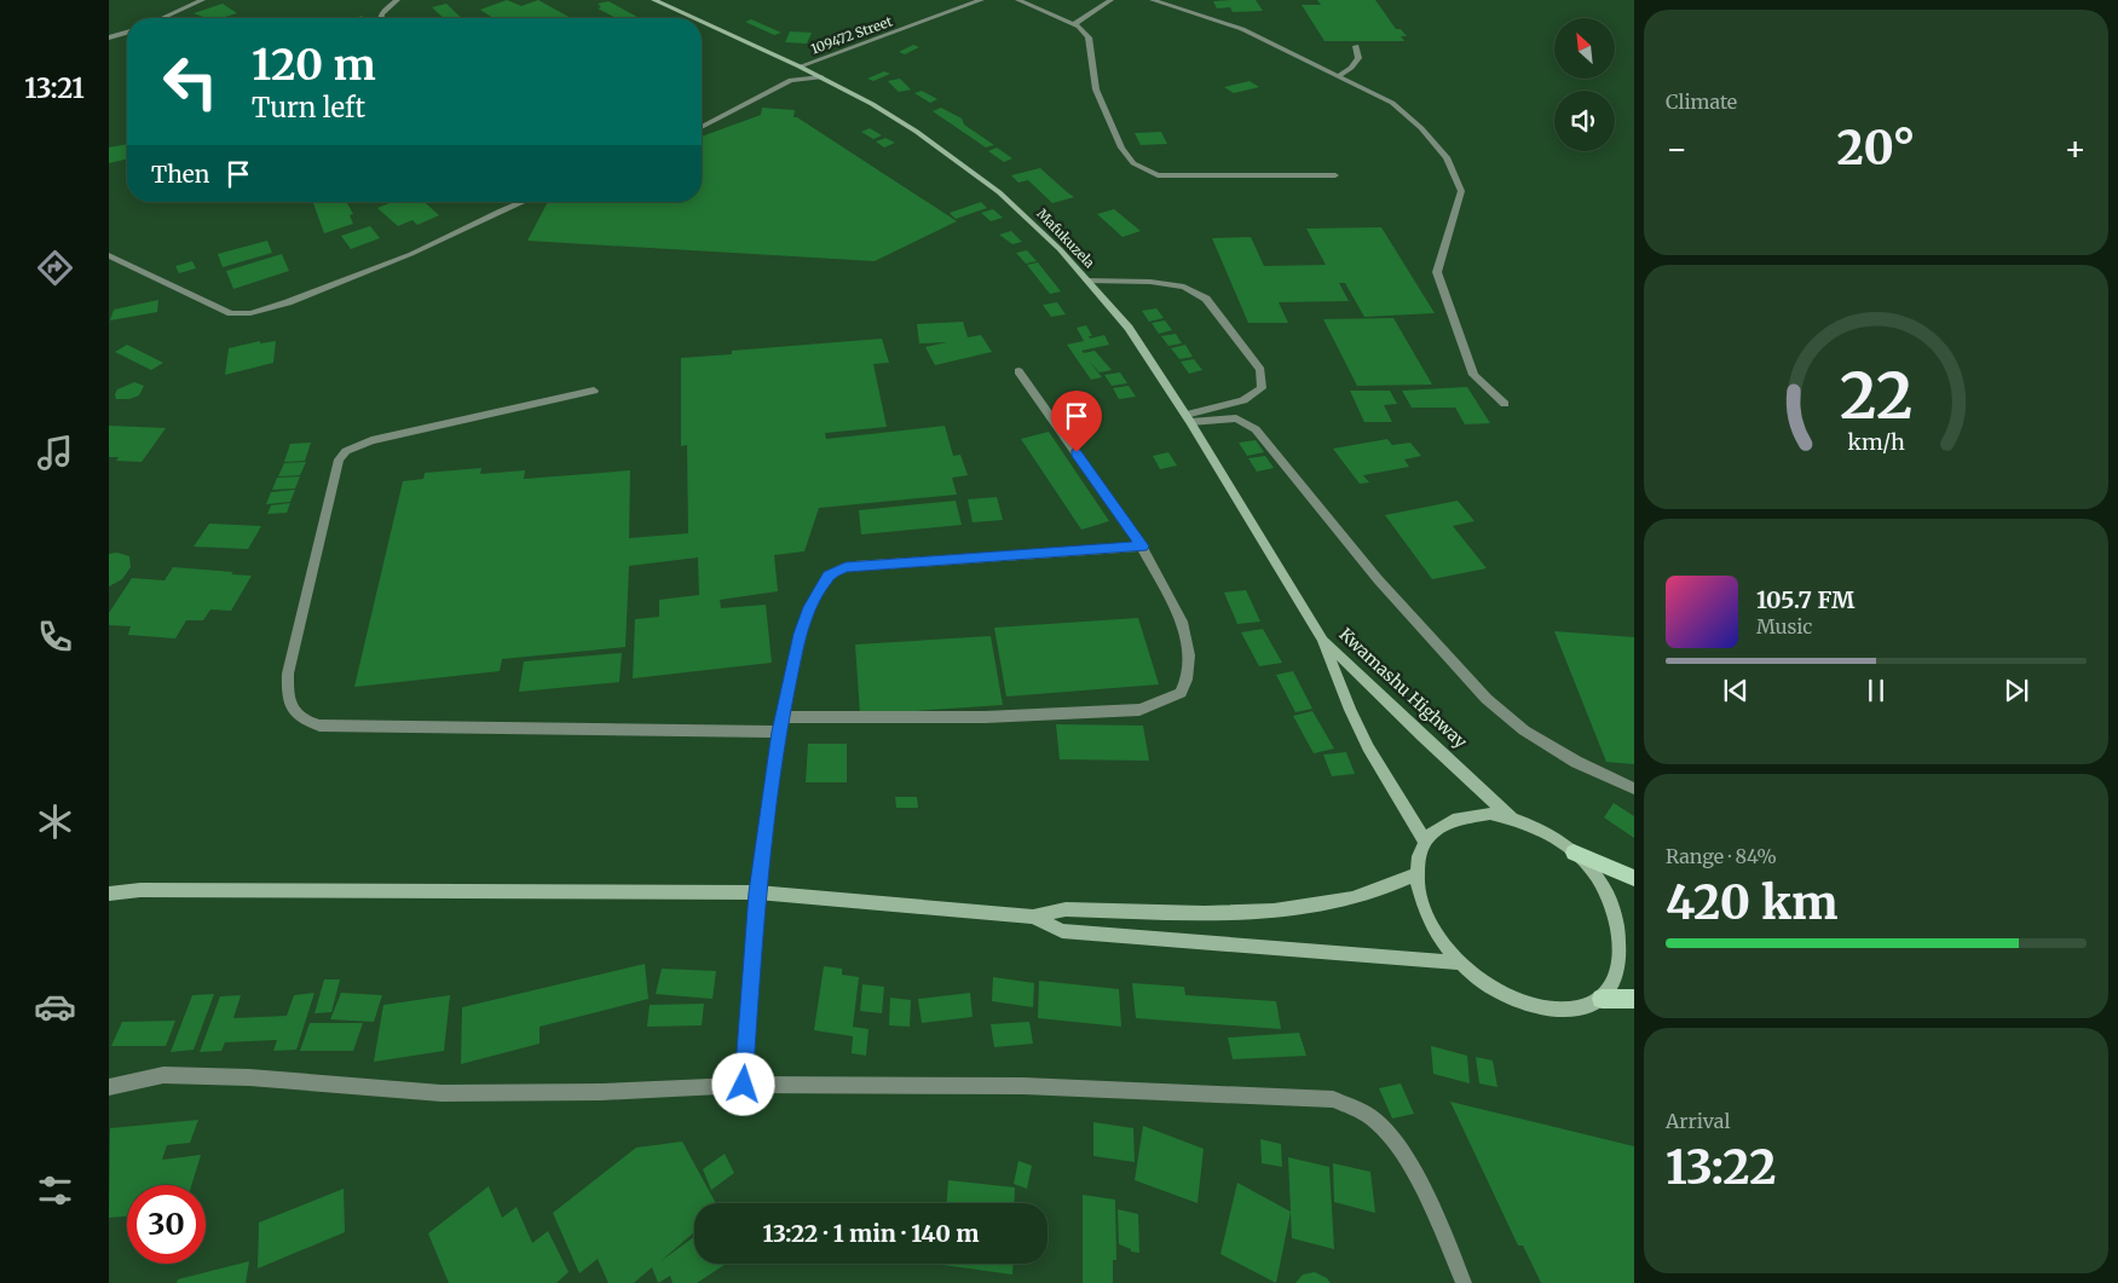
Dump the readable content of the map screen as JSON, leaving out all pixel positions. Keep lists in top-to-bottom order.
{
  "streets": {
    "main road": ["Mafukuzela", "Kwamashu Highway"],
    "street": ["109472 Street"]
  },
  "crossings": [
    ["109472 Street", "Mafukuzela"],
    ["Mafukuzela", "Kwamashu Highway"]
  ],
  "north": "top left",
  "page": {
    "tabs": "13:21",
    "tile": [
      "Climate",
      ["Range · 84%", "420 km"],
      ["Arrival", "13:22"]
    ],
    "turn": ["120 m", "Turn left"],
    "heat": ["−", "20°", "+"],
    "then": "Then",
    "song": ["105.7 FM", "Music"],
    "limit": "30",
    "trip": "13:22 · 1 min · 140 m",
    "gauge": ["22", "km/h"]
  }
}
